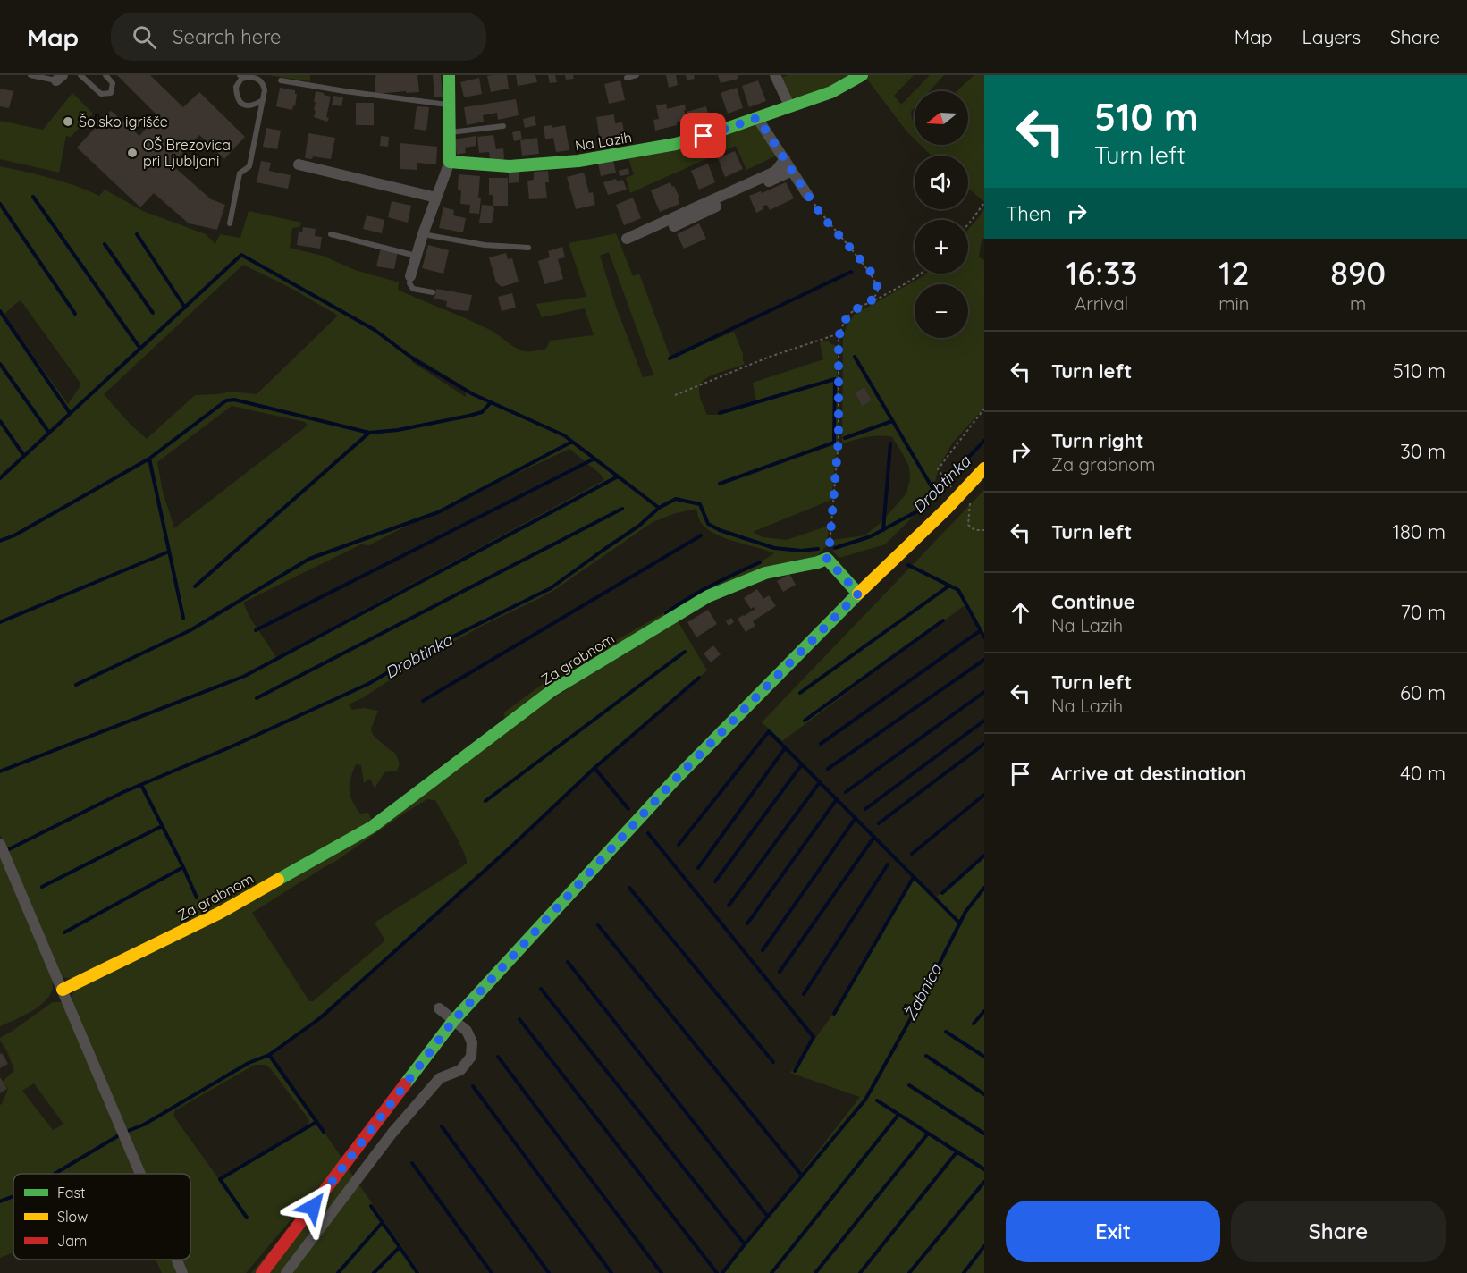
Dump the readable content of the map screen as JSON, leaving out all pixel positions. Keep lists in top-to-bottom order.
{
  "streets": {
    "street": ["Na Lazih", "Za grabnom"]
  },
  "water": ["Drobtinka", "Žabnica"],
  "places": ["Šolsko igrišče", "OŠ Brezovica pri Ljubljani"],
  "legend": ["Fast", "Slow", "Jam"],
  "north": "left",
  "page": {
    "header": "Map",
    "search": "Search here",
    "nav": ["Map", "Layers", "Share"],
    "turn": ["510 m", "Turn left"],
    "map_buttons": ["+", "−"],
    "then": "Then",
    "eta": [
      "16:33",
      "Arrival",
      "12",
      "min",
      "890",
      "m"
    ],
    "list": [
      {
        "name": "Turn left",
        "value": "510 m"
      },
      {
        "name": "Turn right",
        "note": "Za grabnom",
        "value": "30 m"
      },
      {
        "name": "Turn left",
        "value": "180 m"
      },
      {
        "name": "Continue",
        "note": "Na Lazih",
        "value": "70 m"
      },
      {
        "name": "Turn left",
        "note": "Na Lazih",
        "value": "60 m"
      },
      {
        "name": "Arrive at destination",
        "value": "40 m"
      }
    ],
    "buttons": ["Exit", "Share"]
  }
}
